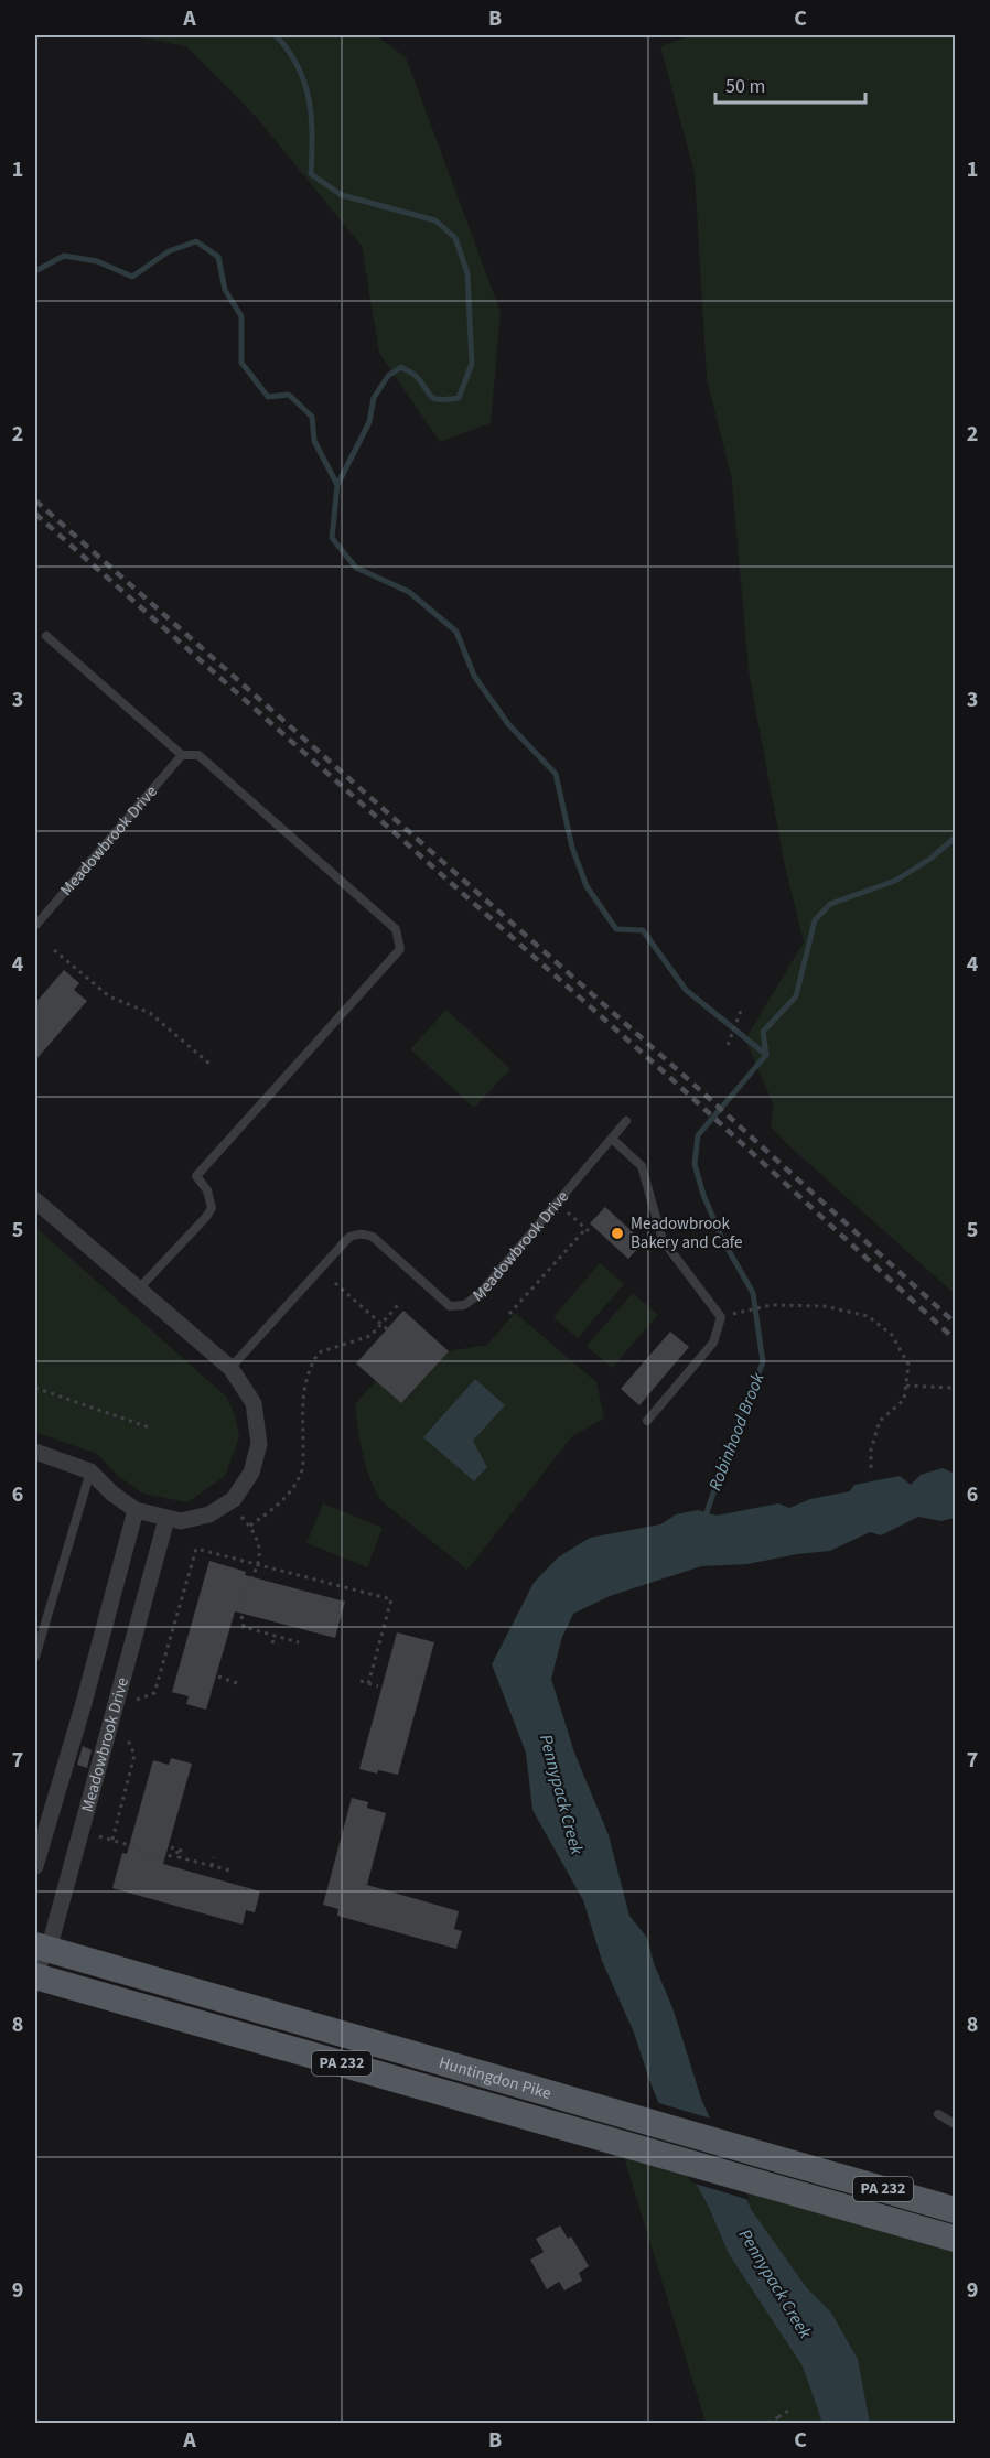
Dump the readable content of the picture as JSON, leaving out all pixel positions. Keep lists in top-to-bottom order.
{
  "streets": {
    "main road": ["PA 232", "Huntingdon Pike"],
    "street": ["Meadowbrook Drive"]
  },
  "crossings": [
    ["Meadowbrook Drive", "Huntingdon Pike"]
  ],
  "water": ["Robinhood Brook", "Pennypack Creek"],
  "places": ["Meadowbrook Bakery and Cafe"],
  "scale_bar": "50 m",
  "grid": {
    "columns": ["A", "B", "C"],
    "rows": [
      "1",
      "2",
      "3",
      "4",
      "5",
      "6",
      "7",
      "8",
      "9"
    ]
  }
}
